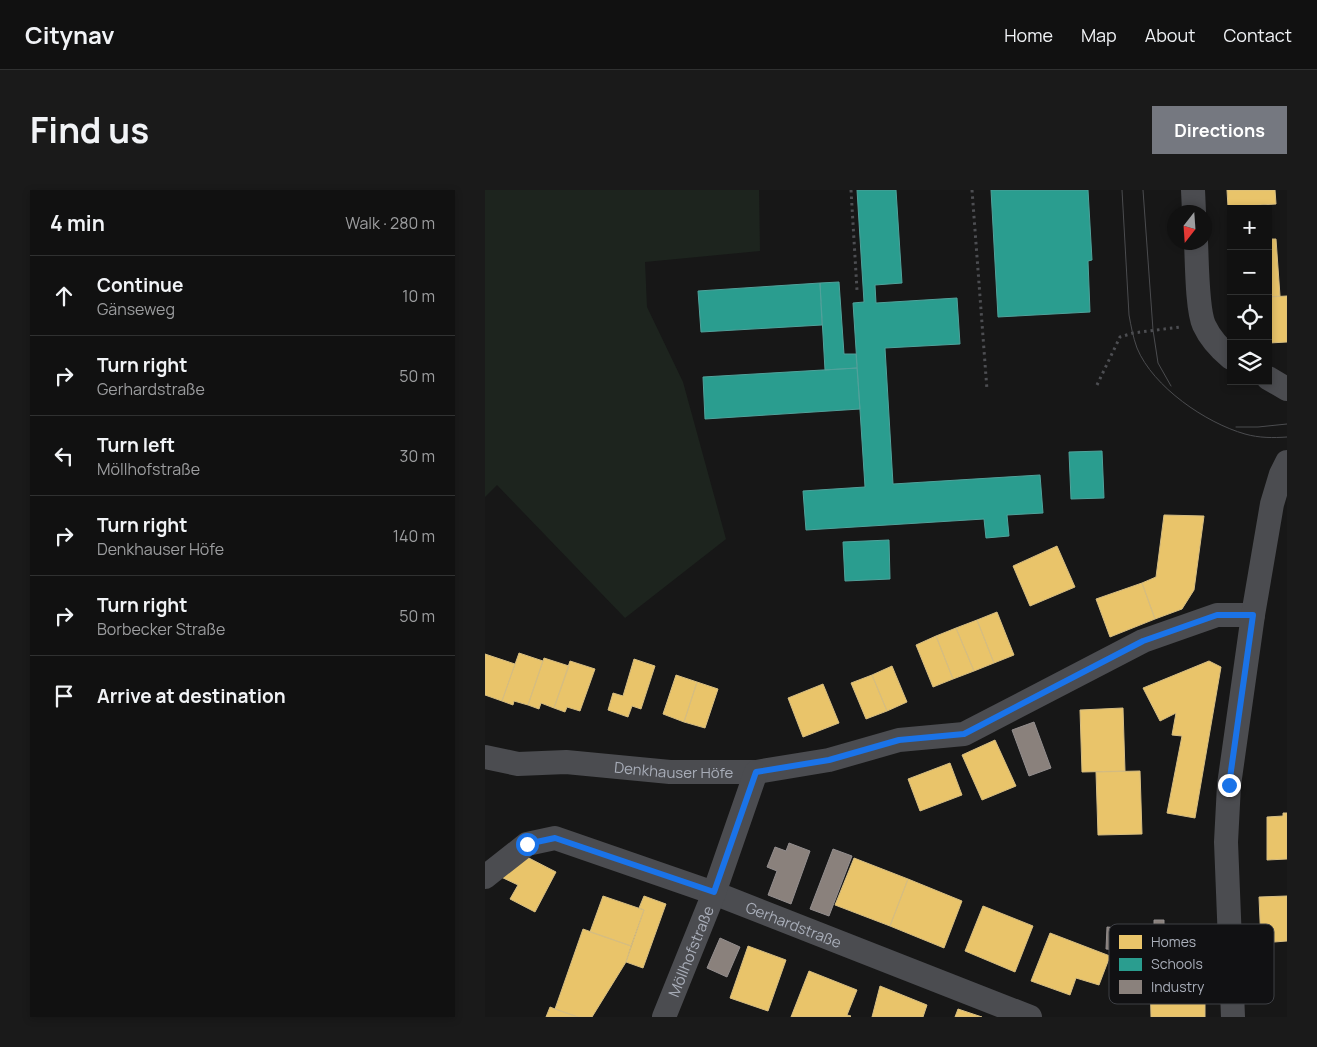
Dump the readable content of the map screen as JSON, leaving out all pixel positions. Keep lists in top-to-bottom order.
{
  "streets": {
    "street": ["Denkhauser Höfe", "Gerhardstraße", "Möllhofstraße"]
  },
  "crossings": [
    ["Denkhauser Höfe", "Möllhofstraße"],
    ["Gerhardstraße", "Möllhofstraße"]
  ],
  "legend": ["Homes", "Schools", "Industry"],
  "north": "bottom",
  "page": {
    "header": "Citynav",
    "nav": [
      "Home",
      "Map",
      "About",
      "Contact"
    ],
    "title": "Find us",
    "buttons": "Directions",
    "heading": ["4 min", "Walk · 280 m"],
    "map_buttons": ["+", "−"],
    "list": [
      ["Continue", "Gänseweg", "10 m"],
      ["Turn right", "Gerhardstraße", "50 m"],
      ["Turn left", "Möllhofstraße", "30 m"],
      ["Turn right", "Denkhauser Höfe", "140 m"],
      ["Turn right", "Borbecker Straße", "50 m"],
      "Arrive at destination"
    ]
  }
}
